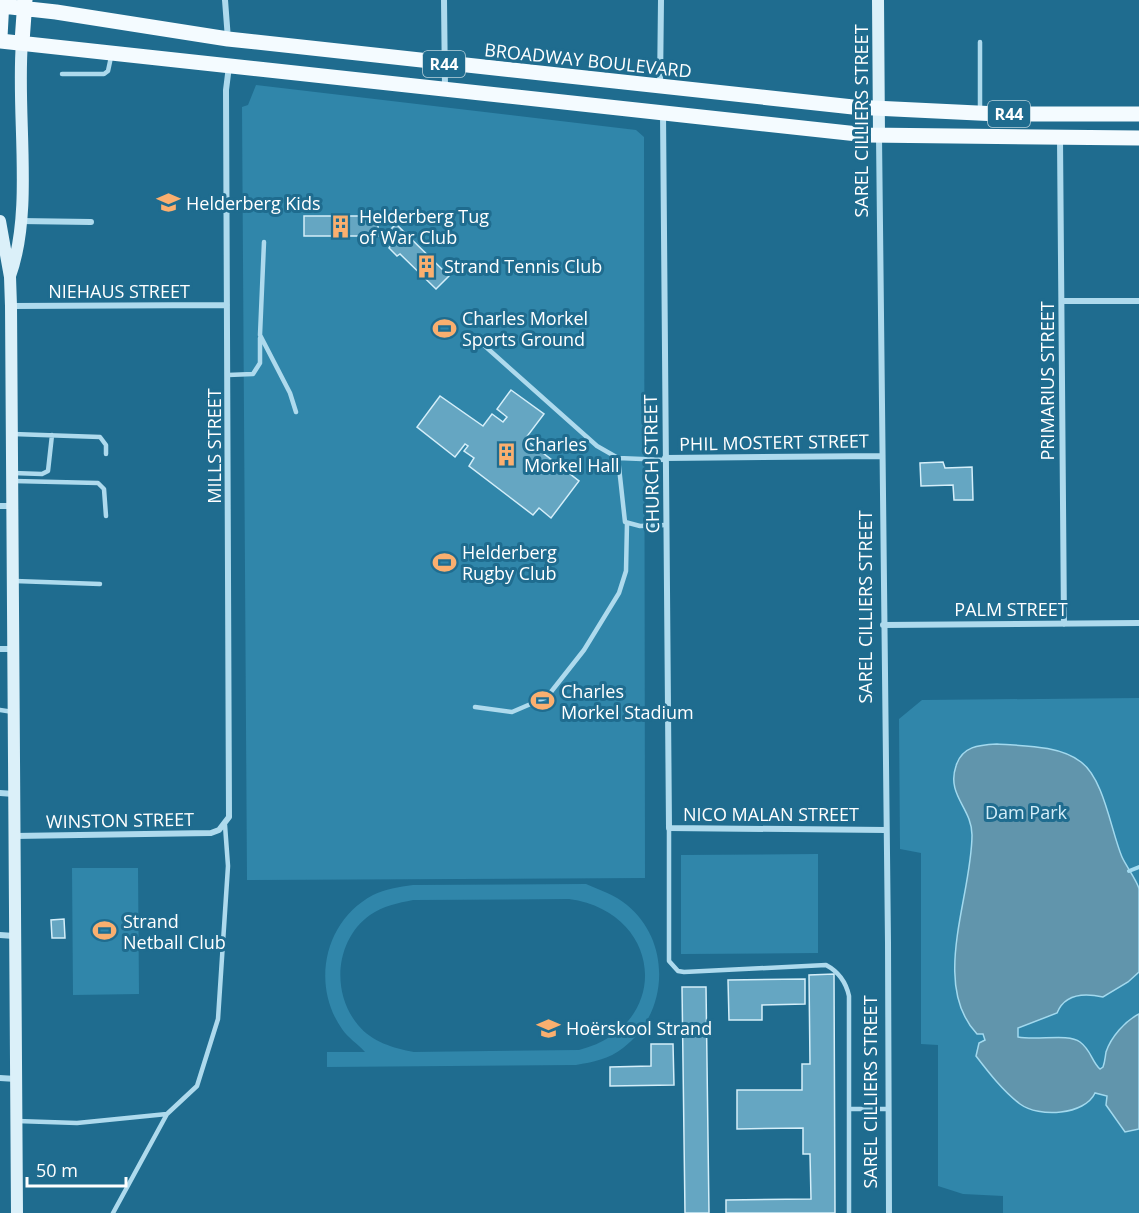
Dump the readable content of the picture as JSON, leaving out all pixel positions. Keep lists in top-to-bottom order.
{
  "streets": {
    "main road": ["BROADWAY BOULEVARD", "R44", "SAREL CILLIERS STREET"],
    "street": [
      "NIEHAUS STREET",
      "PRIMARIUS STREET",
      "PHIL MOSTERT STREET",
      "MILLS STREET",
      "CHURCH STREET",
      "PALM STREET",
      "NICO MALAN STREET",
      "WINSTON STREET"
    ]
  },
  "crossings": [
    ["BROADWAY BOULEVARD", "R44"],
    ["BROADWAY BOULEVARD", "SAREL CILLIERS STREET"],
    ["R44", "SAREL CILLIERS STREET"],
    ["R44", "PRIMARIUS STREET"],
    ["R44", "MILLS STREET"],
    ["R44", "CHURCH STREET"],
    ["SAREL CILLIERS STREET", "PHIL MOSTERT STREET"],
    ["SAREL CILLIERS STREET", "PALM STREET"],
    ["SAREL CILLIERS STREET", "NICO MALAN STREET"],
    ["NIEHAUS STREET", "MILLS STREET"],
    ["PRIMARIUS STREET", "PALM STREET"],
    ["PHIL MOSTERT STREET", "CHURCH STREET"],
    ["MILLS STREET", "WINSTON STREET"],
    ["CHURCH STREET", "NICO MALAN STREET"]
  ],
  "parks": ["Dam Park"],
  "places": {
    "school or university": ["Helderberg Kids", "Hoërskool Strand"],
    "building": ["Helderberg Tug of War Club", "Strand Tennis Club", "Charles Morkel Hall"],
    "sports": [
      "Charles Morkel Sports Ground",
      "Helderberg Rugby Club",
      "Charles Morkel Stadium",
      "Strand Netball Club"
    ]
  },
  "scale_bar": "50 m"
}
